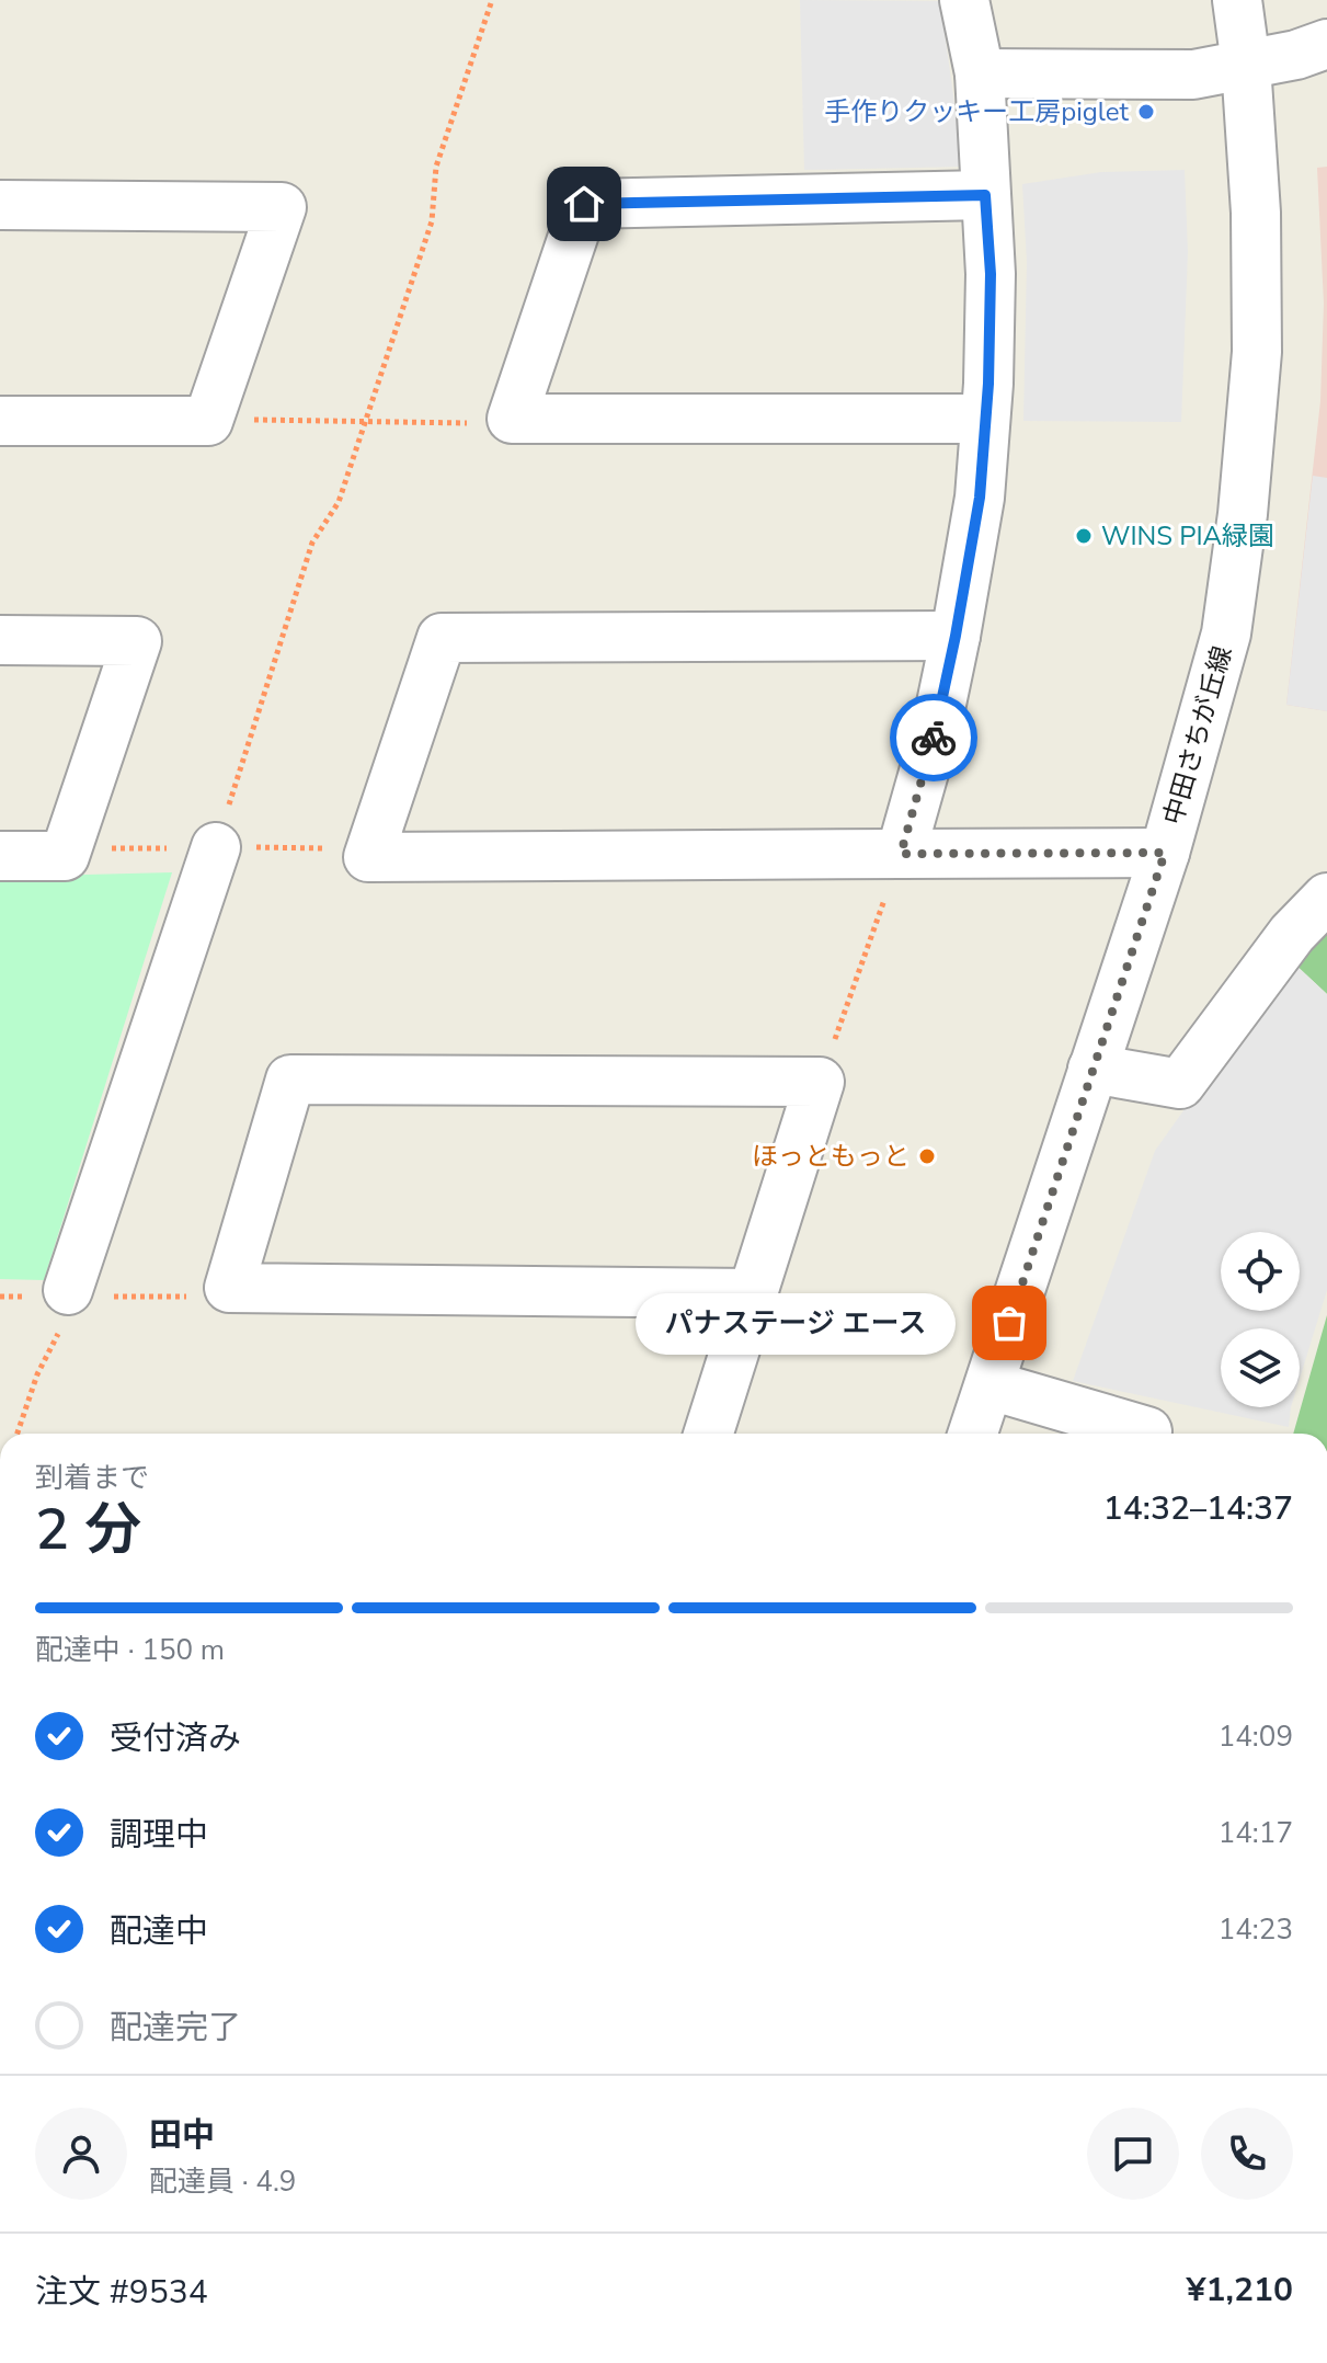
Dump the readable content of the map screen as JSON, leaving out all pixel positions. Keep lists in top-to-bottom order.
{
  "streets": {
    "street": ["中田さちが丘線"]
  },
  "places": [
    "手作りクッキー工房piglet",
    "WINS PIA緑園",
    "ほっともっと",
    "パナステージ エース"
  ],
  "page": {
    "bubble": "パナステージ エース",
    "heading": ["2 分", "到着まで", "14:32–14:37"],
    "panel": [
      "田中",
      "配達員 · 4.9",
      "注文 #9534",
      "¥1,210"
    ],
    "bar": "配達中 · 150 m",
    "list": [
      ["受付済み", "14:09"],
      ["調理中", "14:17"],
      ["配達中", "14:23"],
      "配達完了"
    ]
  }
}
